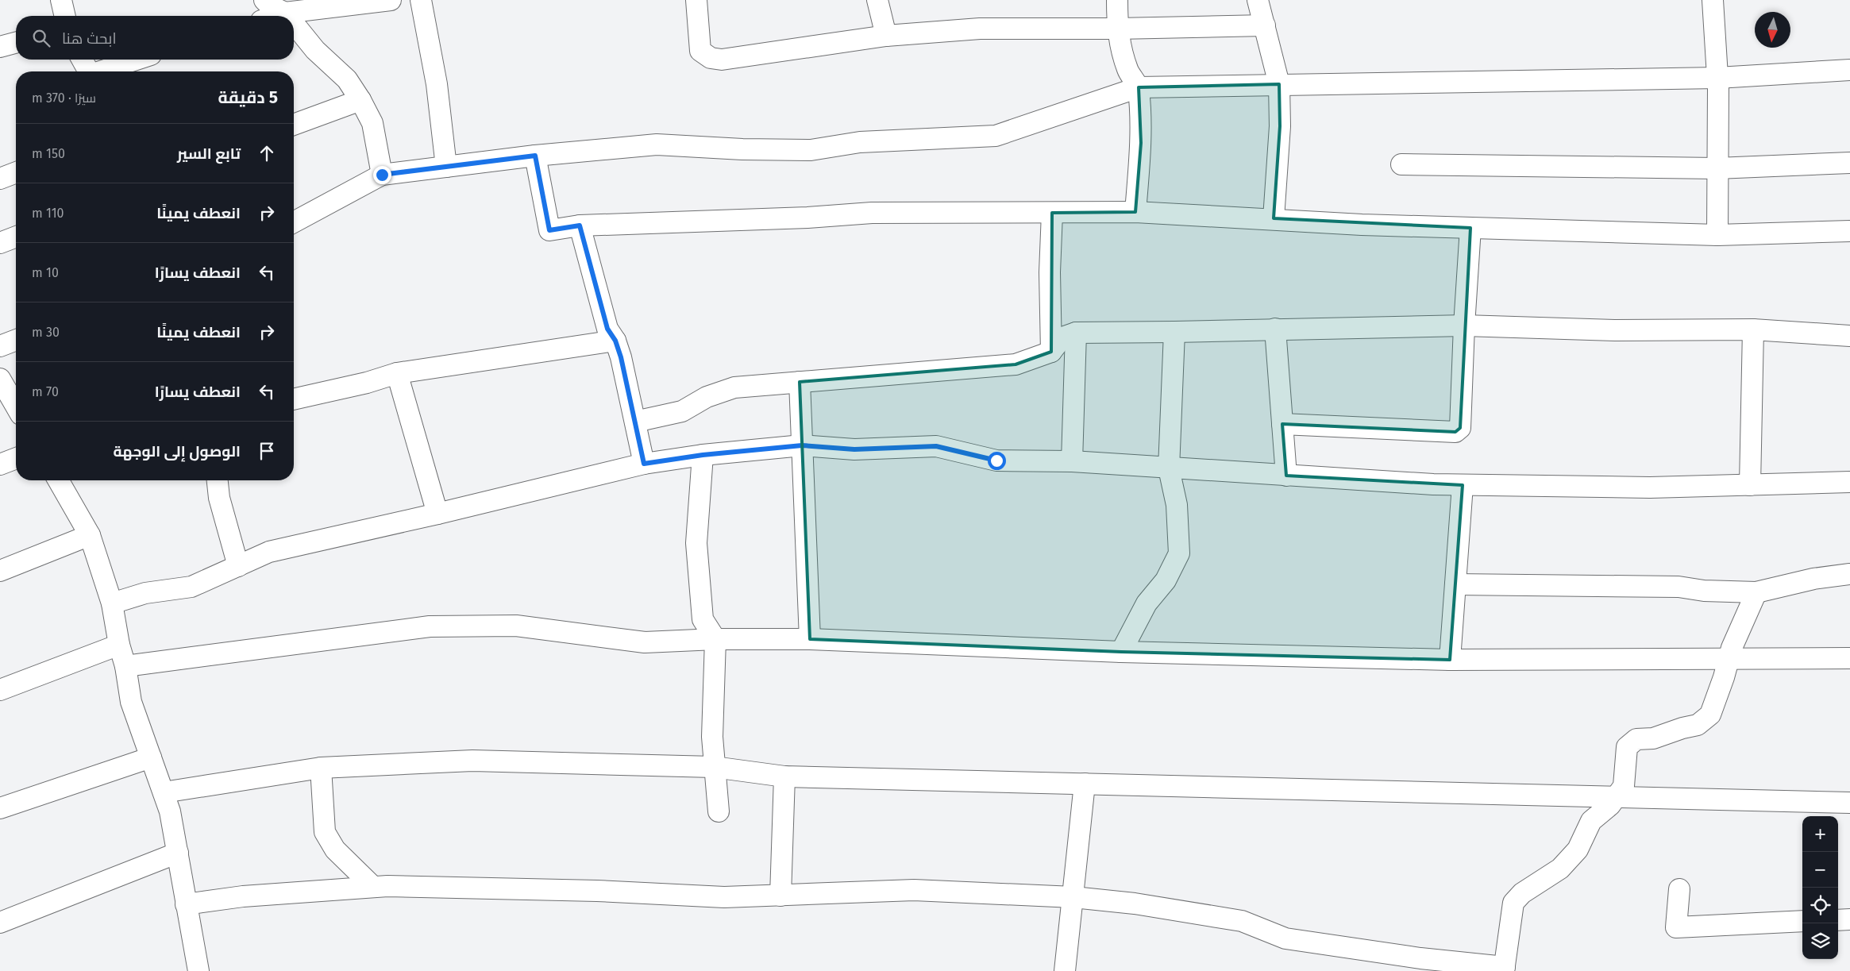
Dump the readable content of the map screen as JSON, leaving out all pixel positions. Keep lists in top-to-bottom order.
{
  "north": "bottom",
  "page": {
    "search": "ابحث هنا",
    "heading": ["5 دقيقة", "سيرًا · 370 m"],
    "list": [
      ["تابع السير", "150 m"],
      ["انعطف يمينًا", "110 m"],
      ["انعطف يسارًا", "10 m"],
      ["انعطف يمينًا", "30 m"],
      ["انعطف يسارًا", "70 m"],
      "الوصول إلى الوجهة"
    ],
    "map_buttons": ["+", "−"]
  }
}
